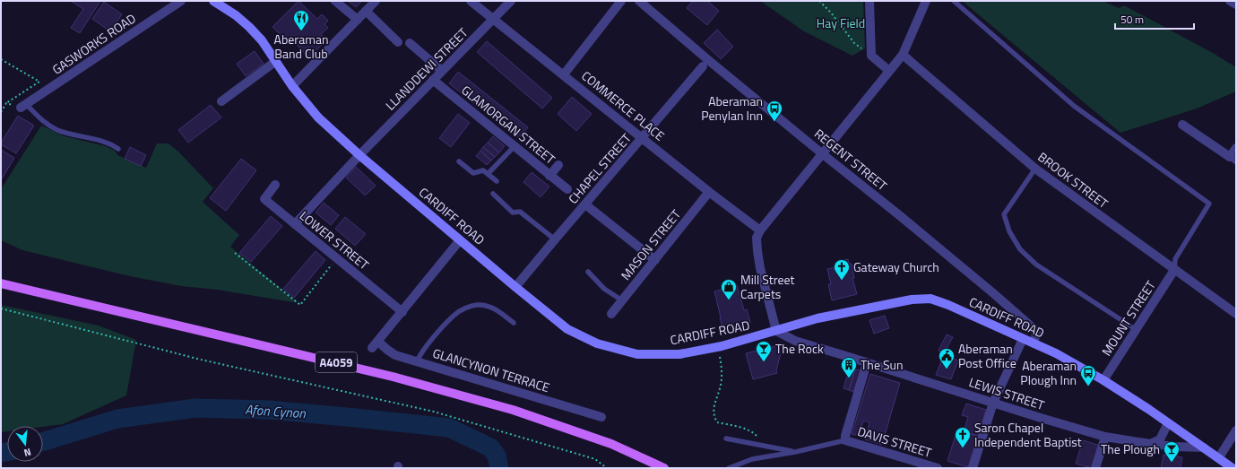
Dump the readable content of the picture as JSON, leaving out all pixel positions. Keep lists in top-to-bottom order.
{
  "streets": {
    "main road": ["CARDIFF ROAD", "A4059"],
    "street": [
      "GASWORKS ROAD",
      "LLANDDEWI STREET",
      "COMMERCE PLACE",
      "GLAMORGAN STREET",
      "REGENT STREET",
      "CHAPEL STREET",
      "BROOK STREET",
      "LOWER STREET",
      "MASON STREET",
      "MOUNT STREET",
      "GLANCYNON TERRACE",
      "LEWIS STREET",
      "DAVIS STREET"
    ]
  },
  "crossings": [
    ["LLANDDEWI STREET", "COMMERCE PLACE"],
    ["LLANDDEWI STREET", "GLAMORGAN STREET"],
    ["LLANDDEWI STREET", "CARDIFF ROAD"],
    ["LLANDDEWI STREET", "LOWER STREET"],
    ["COMMERCE PLACE", "CHAPEL STREET"],
    ["COMMERCE PLACE", "MASON STREET"],
    ["REGENT STREET", "CARDIFF ROAD"],
    ["CHAPEL STREET", "CARDIFF ROAD"],
    ["BROOK STREET", "MOUNT STREET"],
    ["CARDIFF ROAD", "MOUNT STREET"],
    ["CARDIFF ROAD", "LEWIS STREET"],
    ["LOWER STREET", "GLANCYNON TERRACE"]
  ],
  "water": ["Afon Cynon"],
  "parks": ["Hay Field"],
  "places": {
    "restaurant": ["Aberaman Band Club"],
    "bus stop": ["Aberaman Penylan Inn", "Aberaman Plough Inn"],
    "church": ["Gateway Church", "Saron Chapel Independent Baptist"],
    "shop": ["Mill Street Carpets"],
    "bar": ["The Rock", "The Plough"],
    "public building": ["Aberaman Post Office"],
    "building": ["The Sun"]
  },
  "scale_bar": "50 m",
  "north": "bottom"
}
